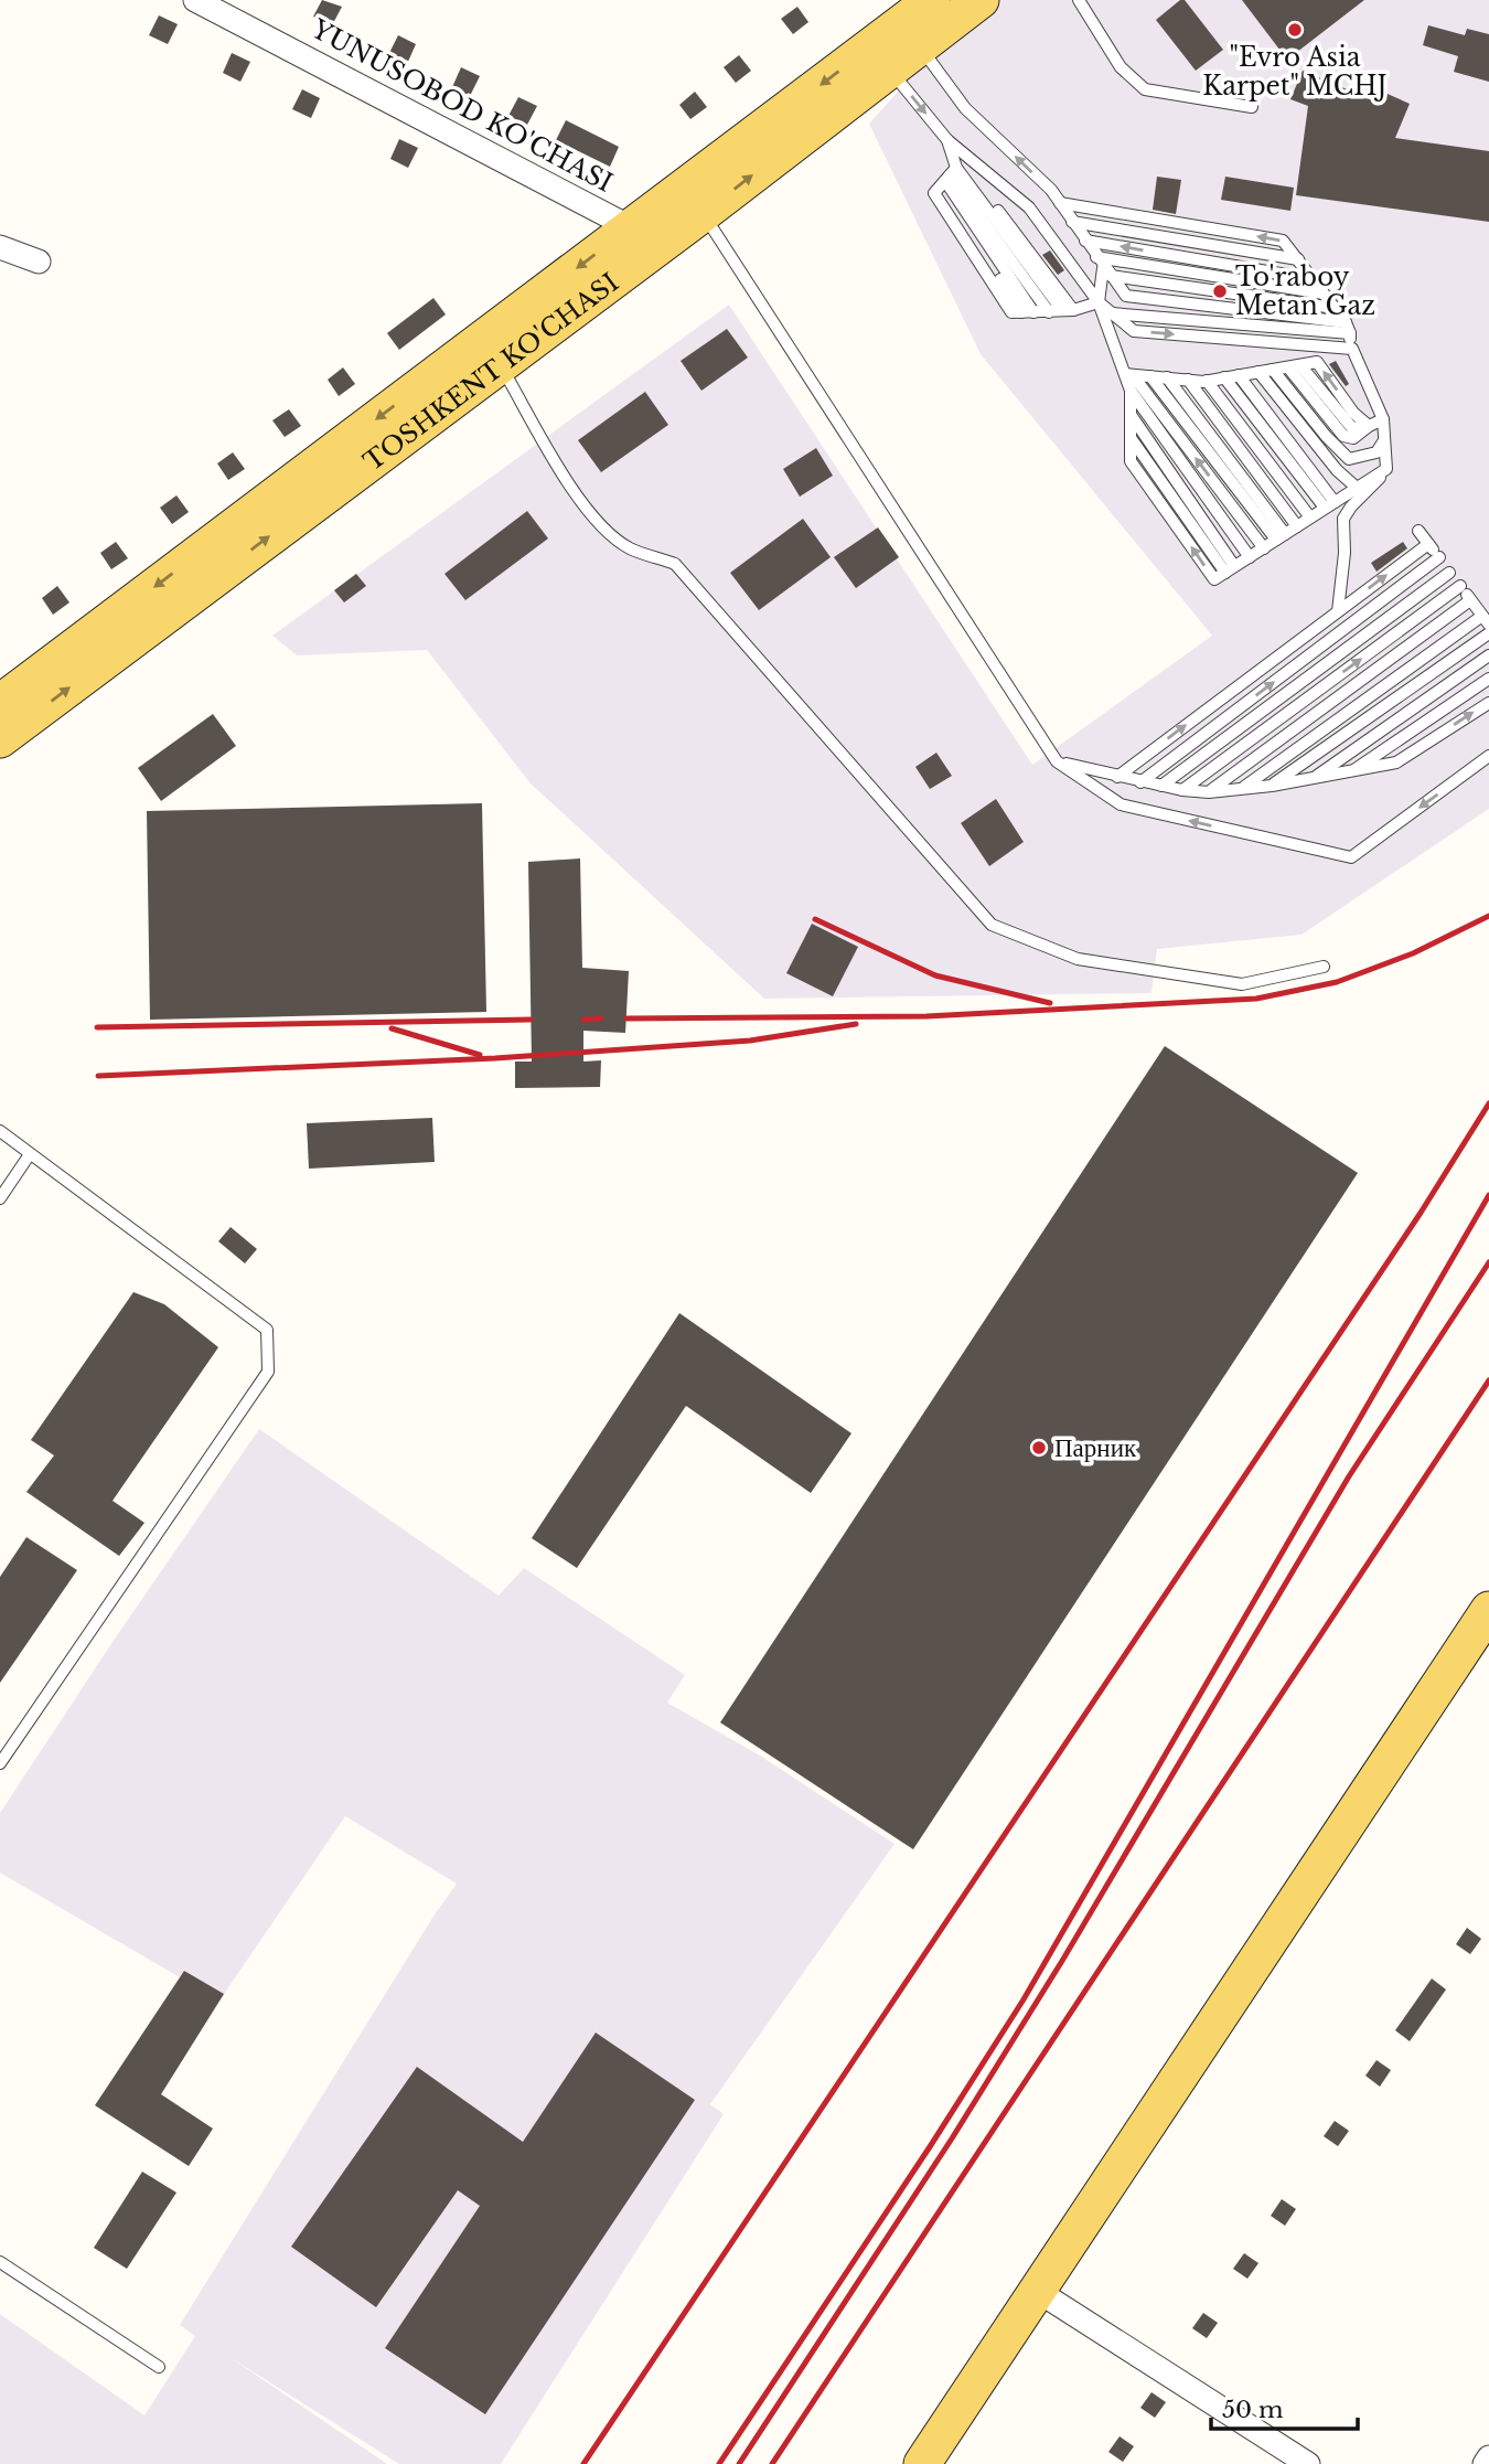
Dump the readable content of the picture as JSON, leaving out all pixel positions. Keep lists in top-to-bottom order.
{
  "streets": {
    "main road": ["TOSHKENT KO'CHASI"],
    "street": ["YUNUSOBOD KO'CHASI"]
  },
  "crossings": [
    ["YUNUSOBOD KO'CHASI", "TOSHKENT KO'CHASI"]
  ],
  "places": ["\"Evro Asia Karpet\" MCHJ", "To'raboy Metan Gaz", "Парник"],
  "scale_bar": "50 m"
}
